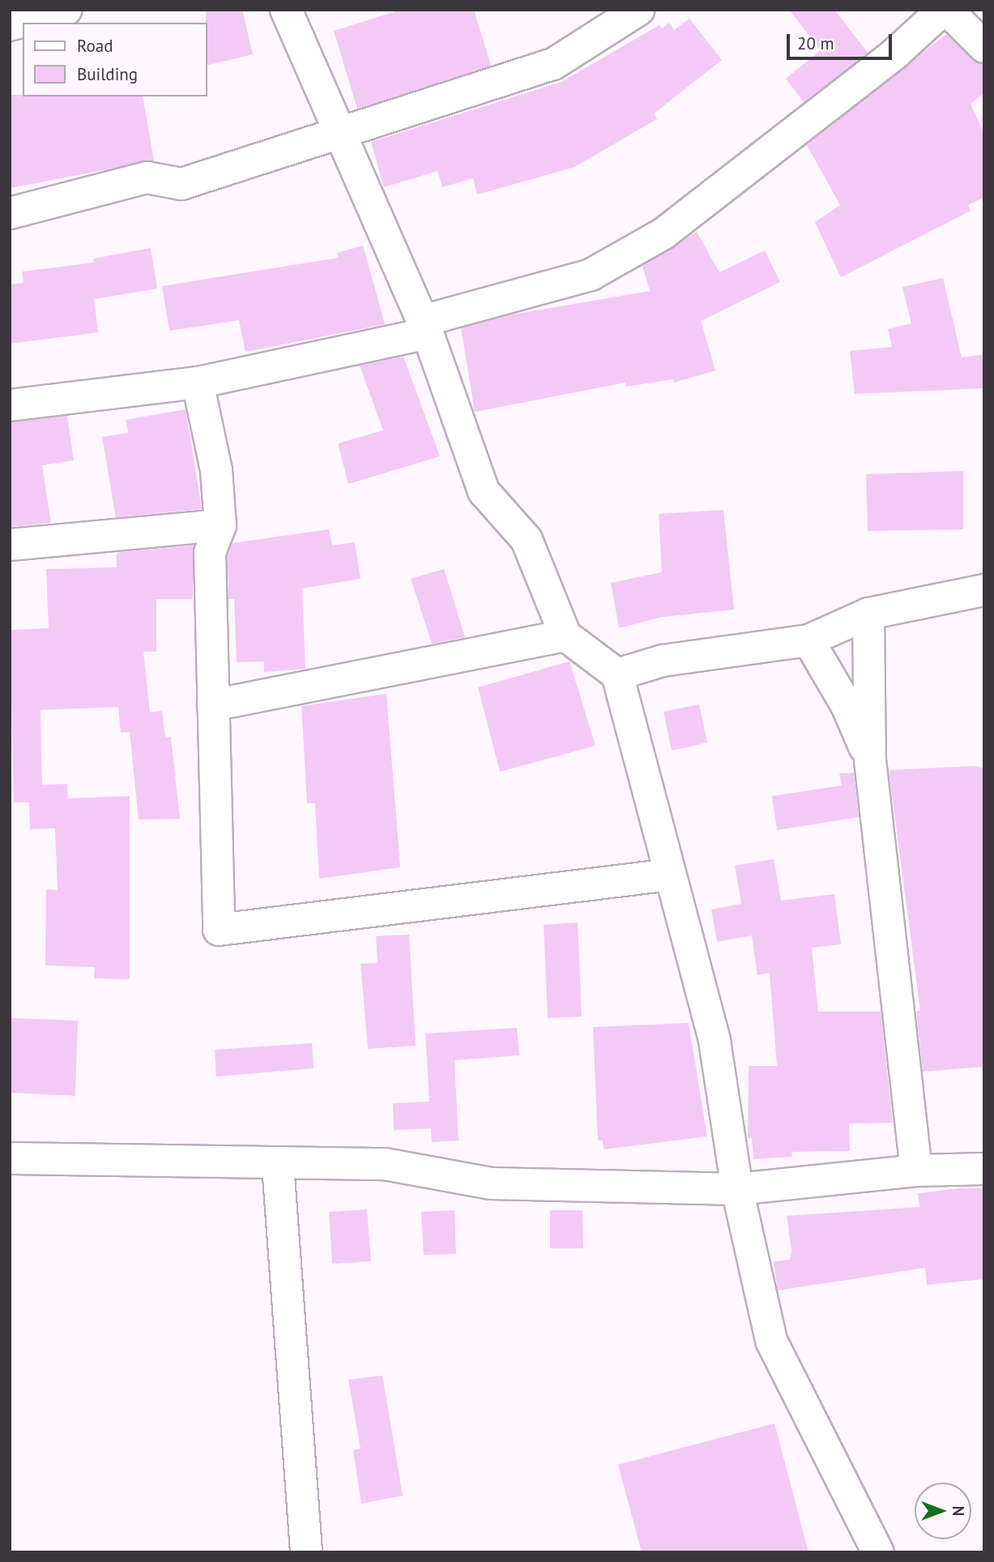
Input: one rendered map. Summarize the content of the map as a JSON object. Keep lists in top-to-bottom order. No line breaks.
{"legend":["Road","Building"],"scale_bar":"20 m","north":"right"}
